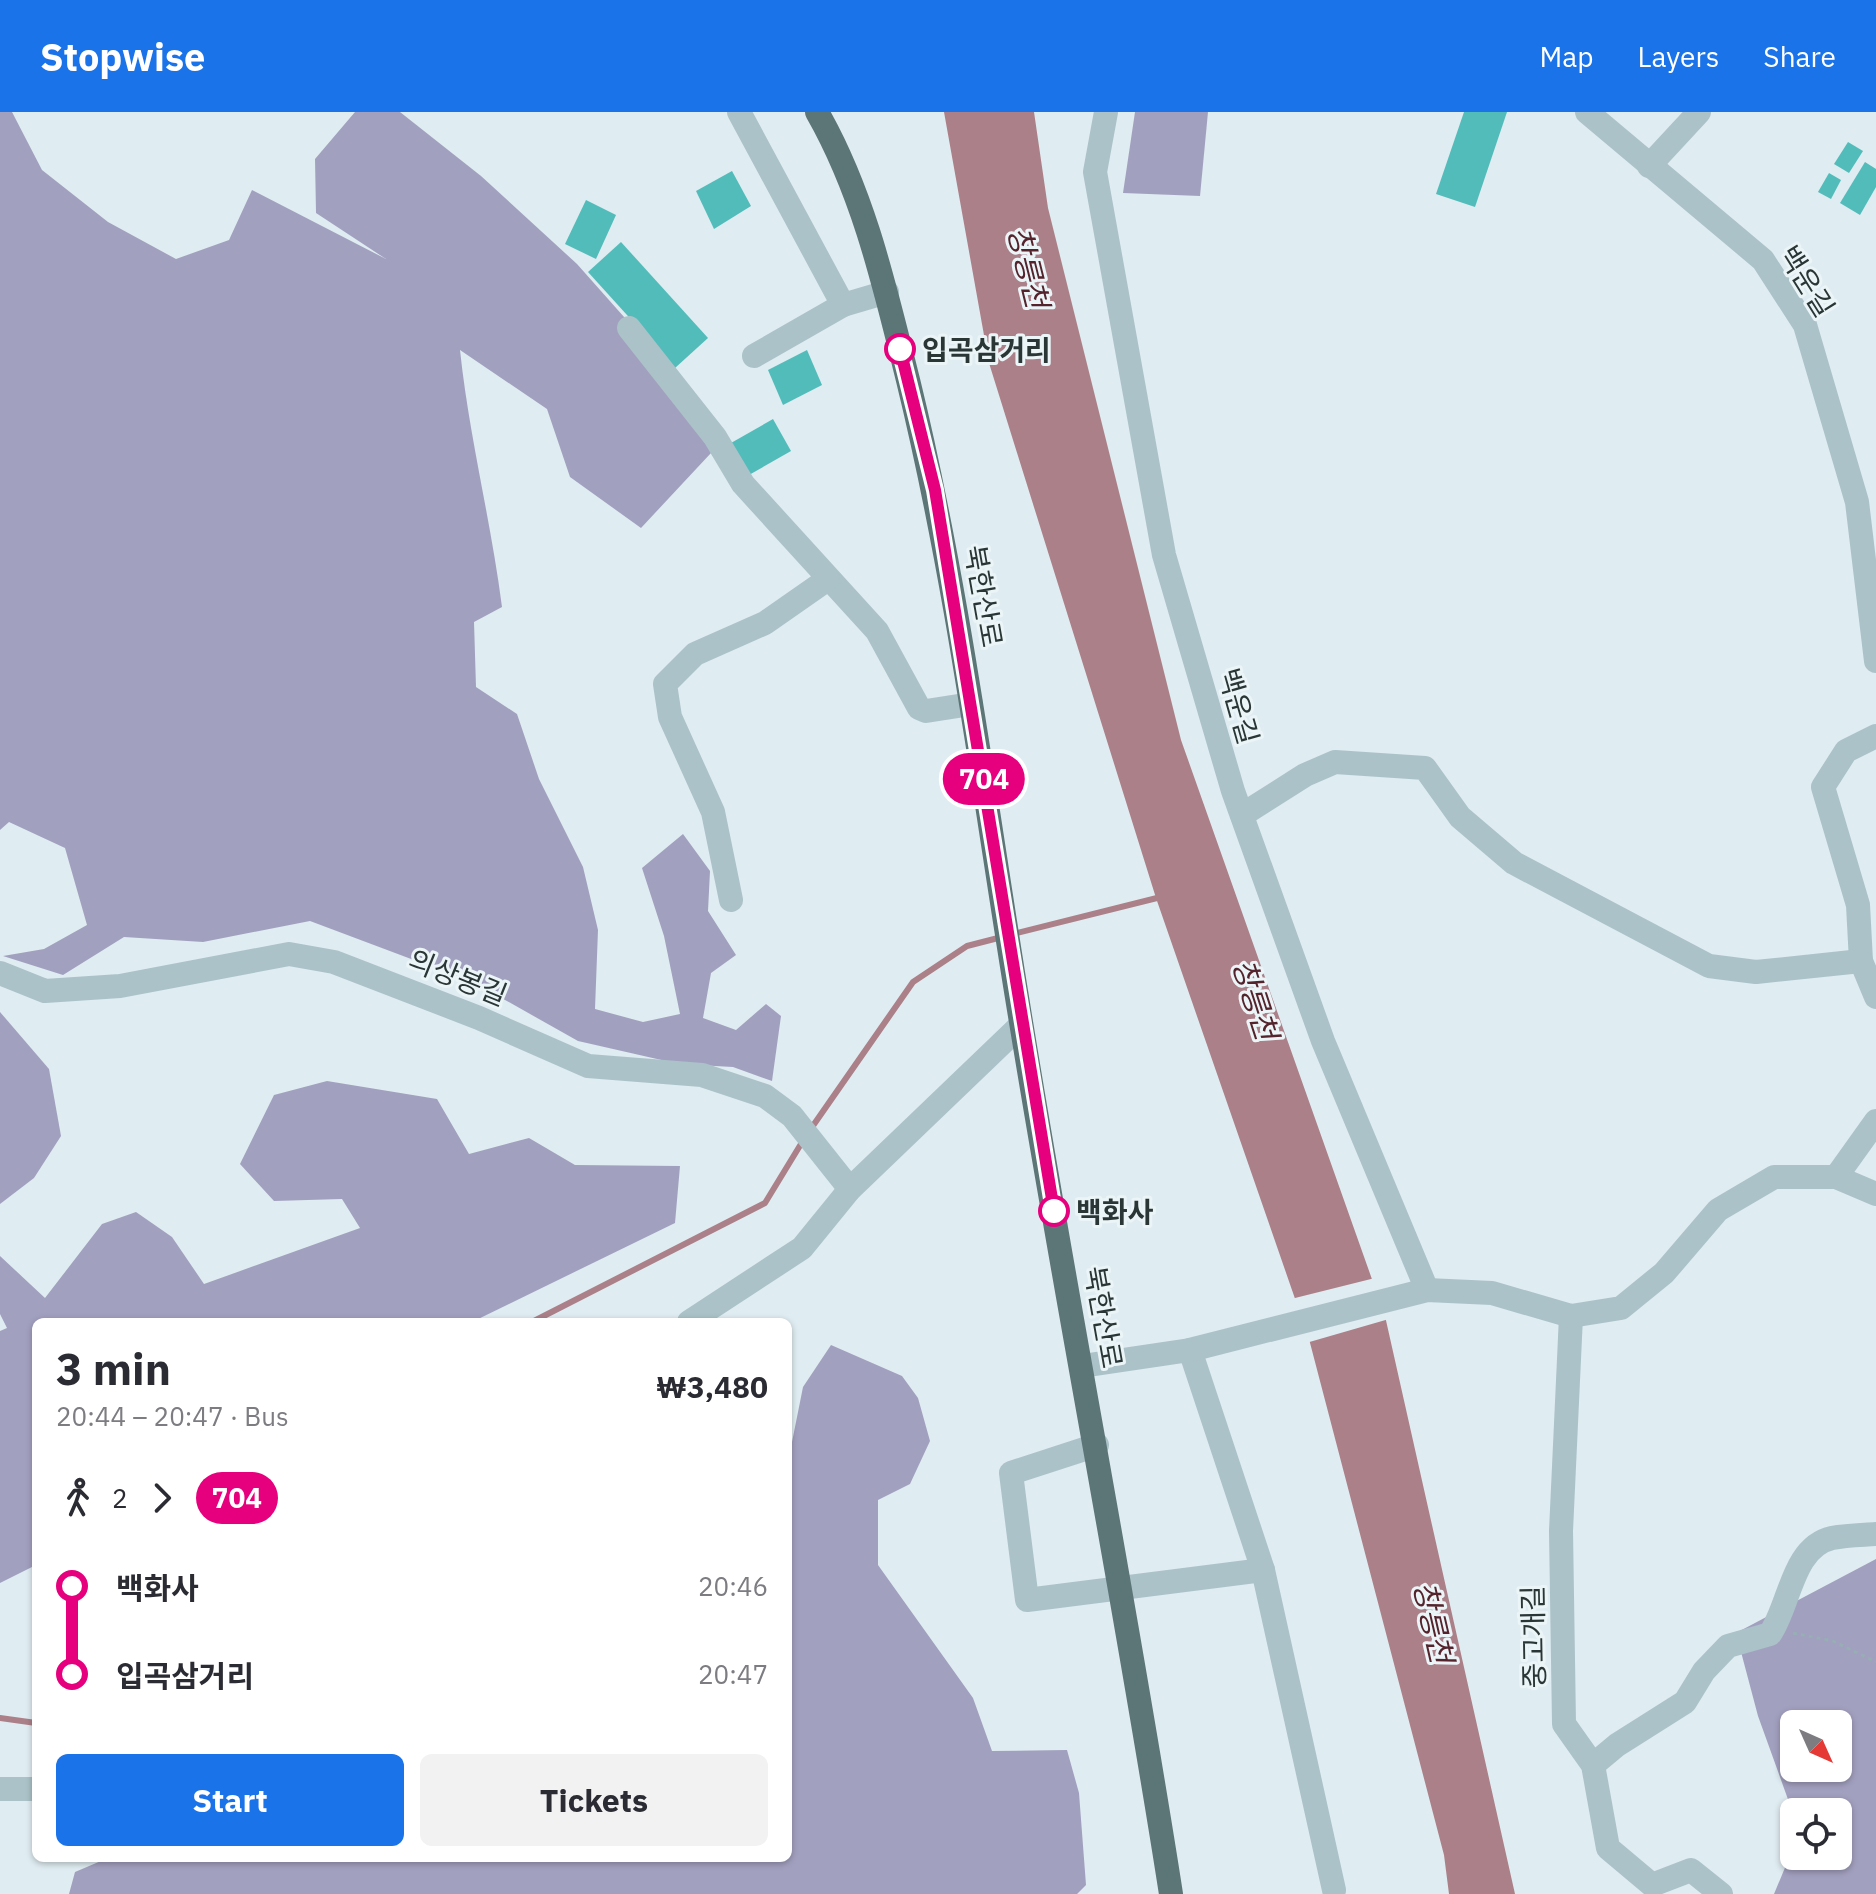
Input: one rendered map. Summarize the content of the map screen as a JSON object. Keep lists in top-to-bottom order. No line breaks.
{"streets":{"main road":["북한산로"],"street":["백운길","의상봉길","중고개길"]},"water":["창릉천"],"places":["입곡삼거리","백화사"],"lines":["bus line 704"],"north":"bottom right","page":{"header":"Stopwise","nav":["Map","Layers","Share"],"on_map":"704","heading":["3 min","20:44 – 20:47 · Bus","₩3,480"],"legs":["2","704"],"list":[{"name":"백화사","value":"20:46"},{"name":"입곡삼거리","value":"20:47"}],"buttons":["Start","Tickets"]}}
